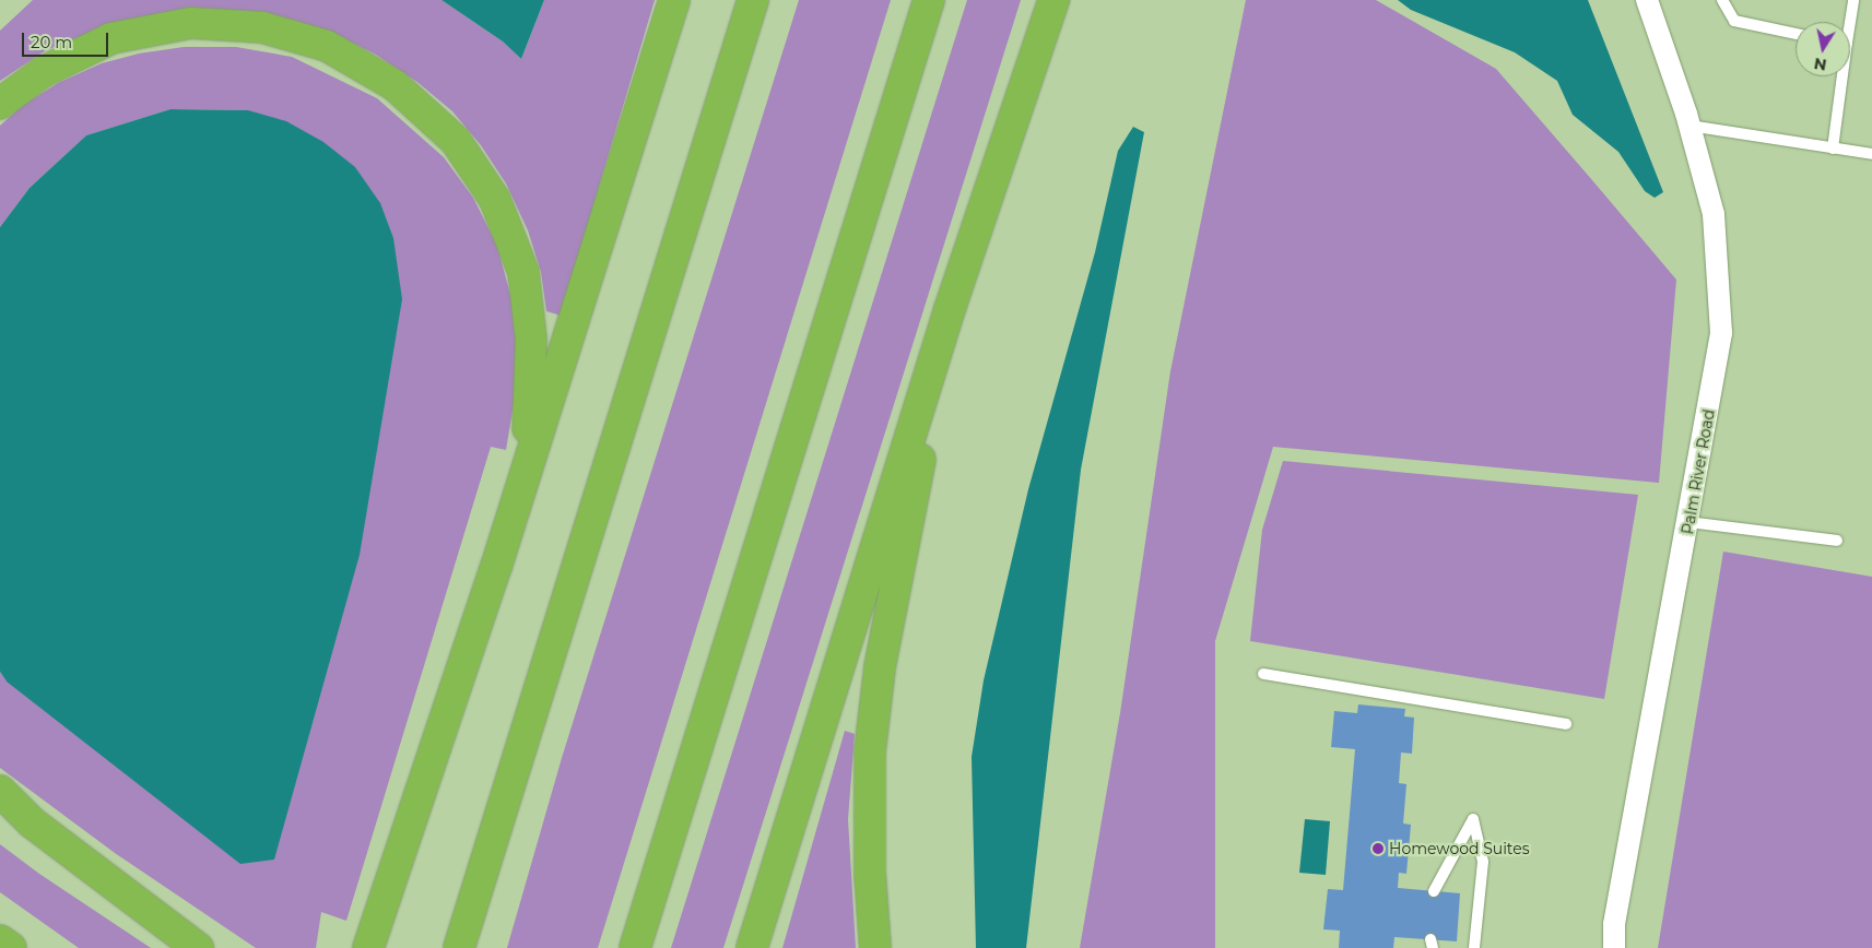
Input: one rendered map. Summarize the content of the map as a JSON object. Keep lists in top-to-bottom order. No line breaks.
{"streets":{"street":["Palm River Road"]},"places":["Homewood Suites"],"scale_bar":"20 m","north":"bottom"}
